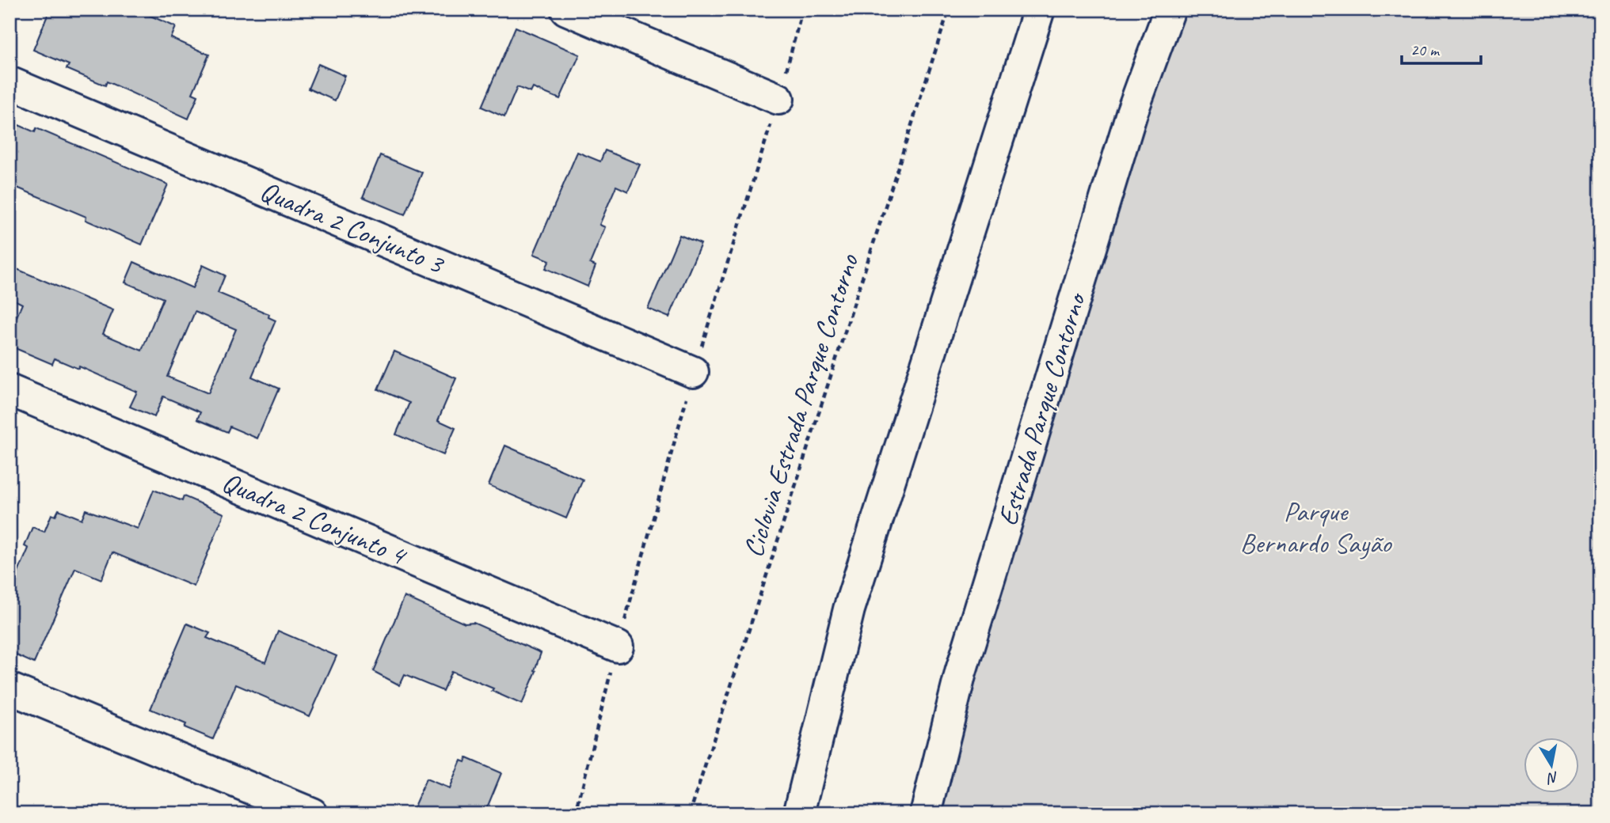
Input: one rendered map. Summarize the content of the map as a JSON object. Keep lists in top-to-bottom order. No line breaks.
{"streets":{"street":["Quadra 2 Conjunto 3","Estrada Parque Contorno","Quadra 2 Conjunto 4"],"path":["Ciclovia Estrada Parque Contorno"]},"parks":["Parque Bernardo Sayão"],"scale_bar":"20 m","north":"bottom"}
